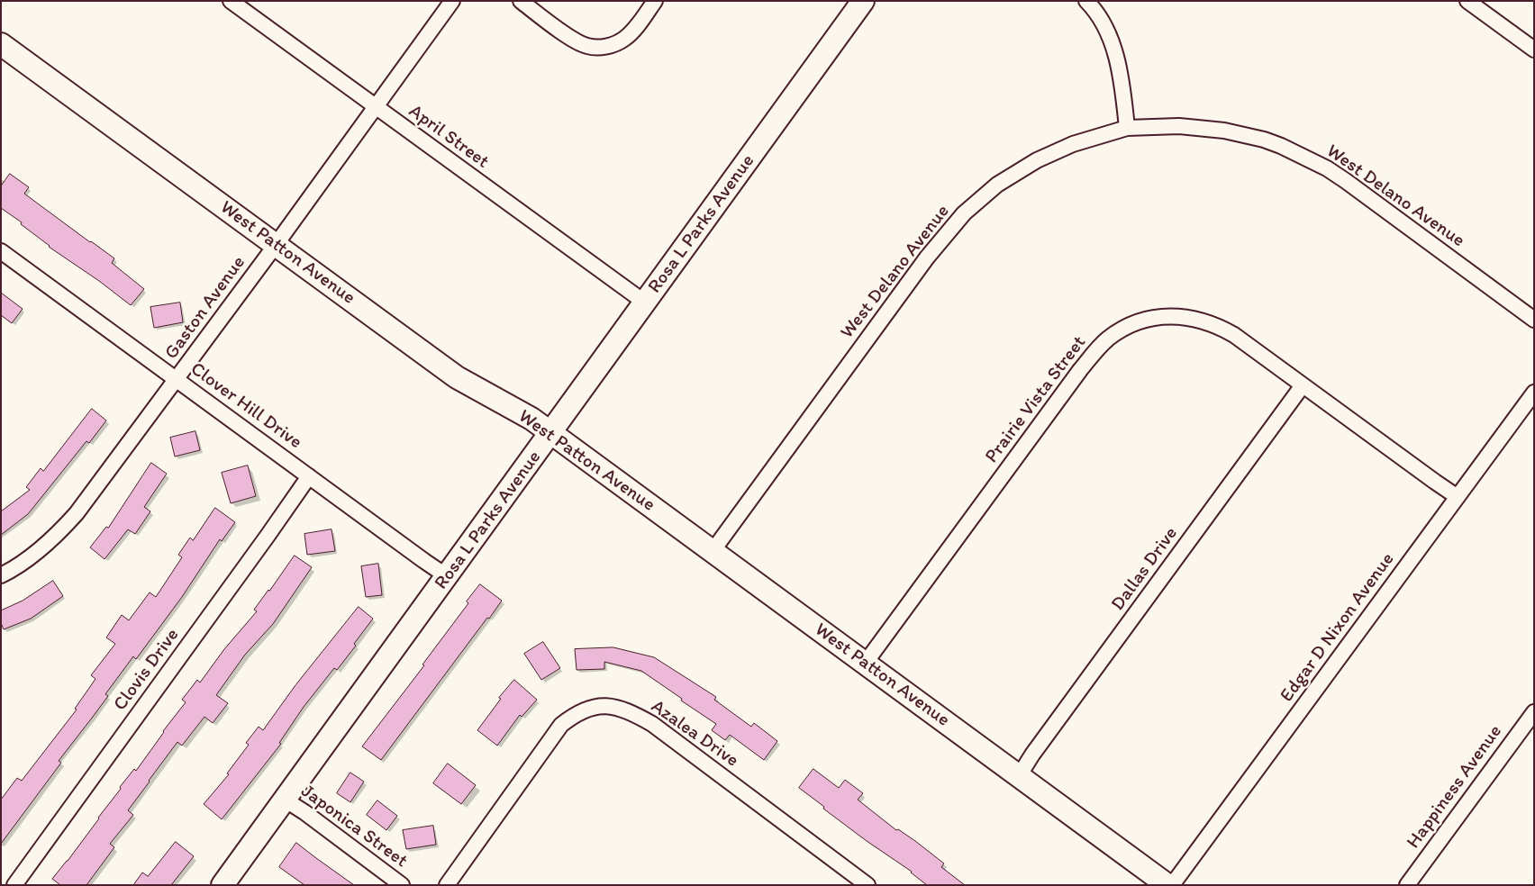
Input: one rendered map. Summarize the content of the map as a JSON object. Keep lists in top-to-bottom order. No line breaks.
{"streets":{"street":["April Street","West Delano Avenue","Rosa L Parks Avenue","West Patton Avenue","Gaston Avenue","Prairie Vista Street","Clover Hill Drive","Dallas Drive","Edgar D Nixon Avenue","Clovis Drive","Azalea Drive","Happiness Avenue","Japonica Street"]},"crossings":[["April Street","Rosa L Parks Avenue"],["April Street","Gaston Avenue"],["West Delano Avenue","West Patton Avenue"],["Rosa L Parks Avenue","West Patton Avenue"],["Rosa L Parks Avenue","Clover Hill Drive"],["Rosa L Parks Avenue","Japonica Street"],["West Patton Avenue","Gaston Avenue"],["West Patton Avenue","Prairie Vista Street"],["West Patton Avenue","Dallas Drive"],["Gaston Avenue","Clover Hill Drive"],["Prairie Vista Street","Dallas Drive"],["Prairie Vista Street","Edgar D Nixon Avenue"],["Clover Hill Drive","Clovis Drive"]]}
